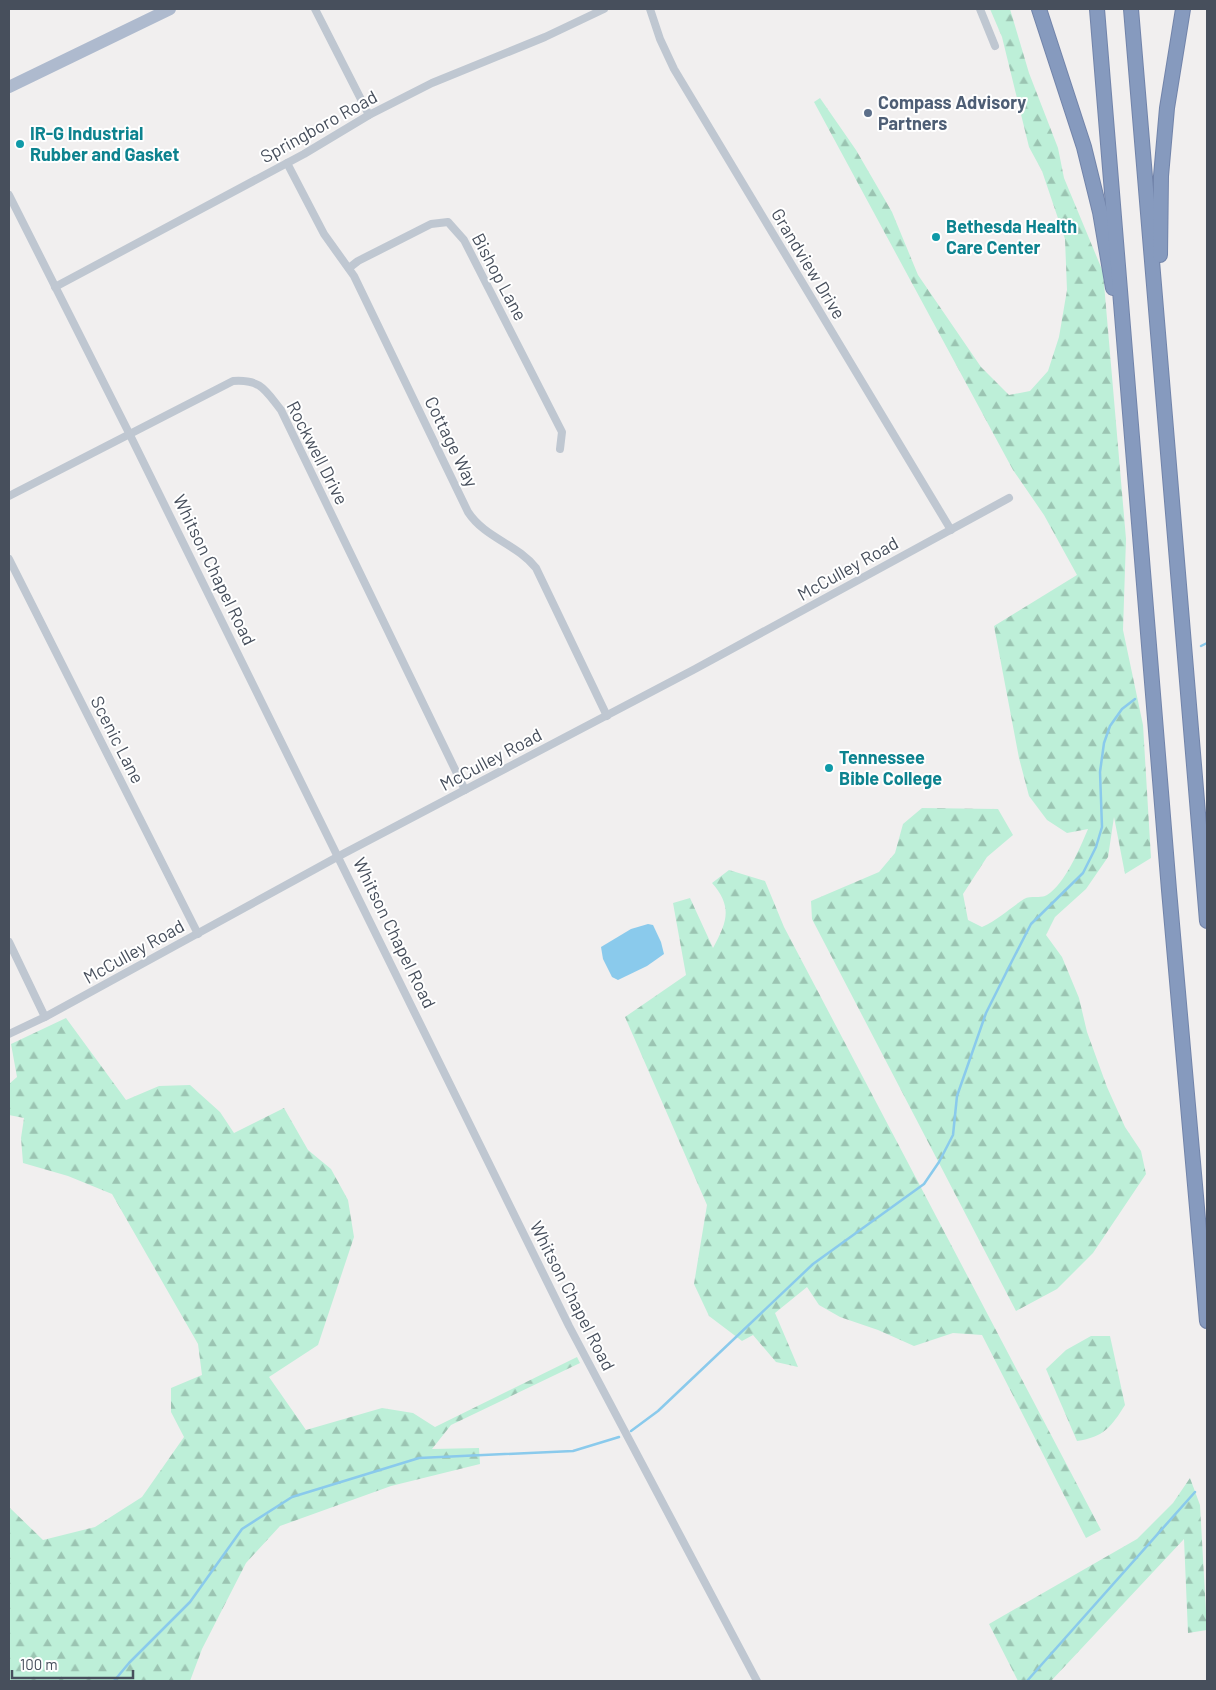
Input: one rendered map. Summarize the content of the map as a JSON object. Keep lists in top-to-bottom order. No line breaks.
{"streets":{"street":["Springboro Road","Grandview Drive","Bishop Lane","Cottage Way","Rockwell Drive","McCulley Road","Whitson Chapel Road","Scenic Lane"]},"crossings":[["Springboro Road","Cottage Way"],["Springboro Road","Whitson Chapel Road"],["Grandview Drive","McCulley Road"],["Bishop Lane","Cottage Way"],["Cottage Way","McCulley Road"],["Rockwell Drive","McCulley Road"],["Rockwell Drive","Whitson Chapel Road"],["McCulley Road","Whitson Chapel Road"],["McCulley Road","Scenic Lane"]],"places":["Compass Advisory Partners","IR-G Industrial Rubber and Gasket","Bethesda Health Care Center","Tennessee Bible College"],"scale_bar":"100 m"}
